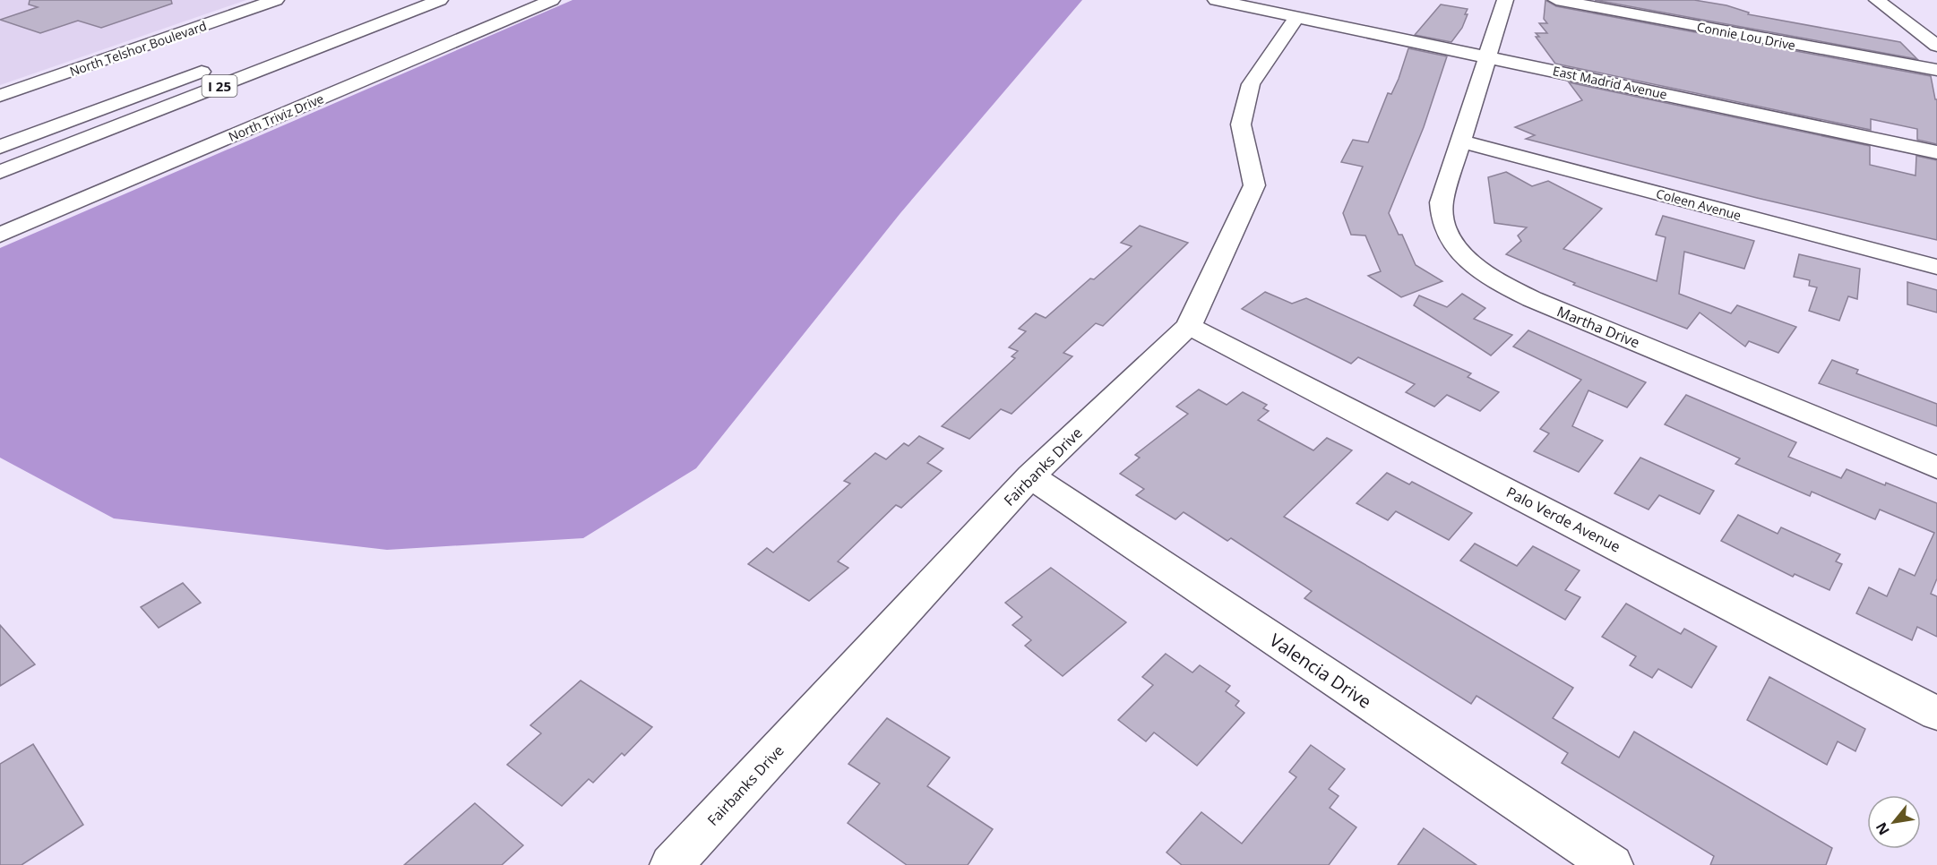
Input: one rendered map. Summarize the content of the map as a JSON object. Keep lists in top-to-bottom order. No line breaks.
{"streets":{"main road":["Connie Lou Drive","North Telshor Boulevard","East Madrid Avenue","I 25","North Triviz Drive","Coleen Avenue","Martha Drive","Fairbanks Drive","Palo Verde Avenue","Valencia Drive"]},"crossings":[["East Madrid Avenue","Martha Drive"],["East Madrid Avenue","Fairbanks Drive"],["Coleen Avenue","Martha Drive"],["Fairbanks Drive","Palo Verde Avenue"],["Fairbanks Drive","Valencia Drive"]],"north":"bottom left"}
